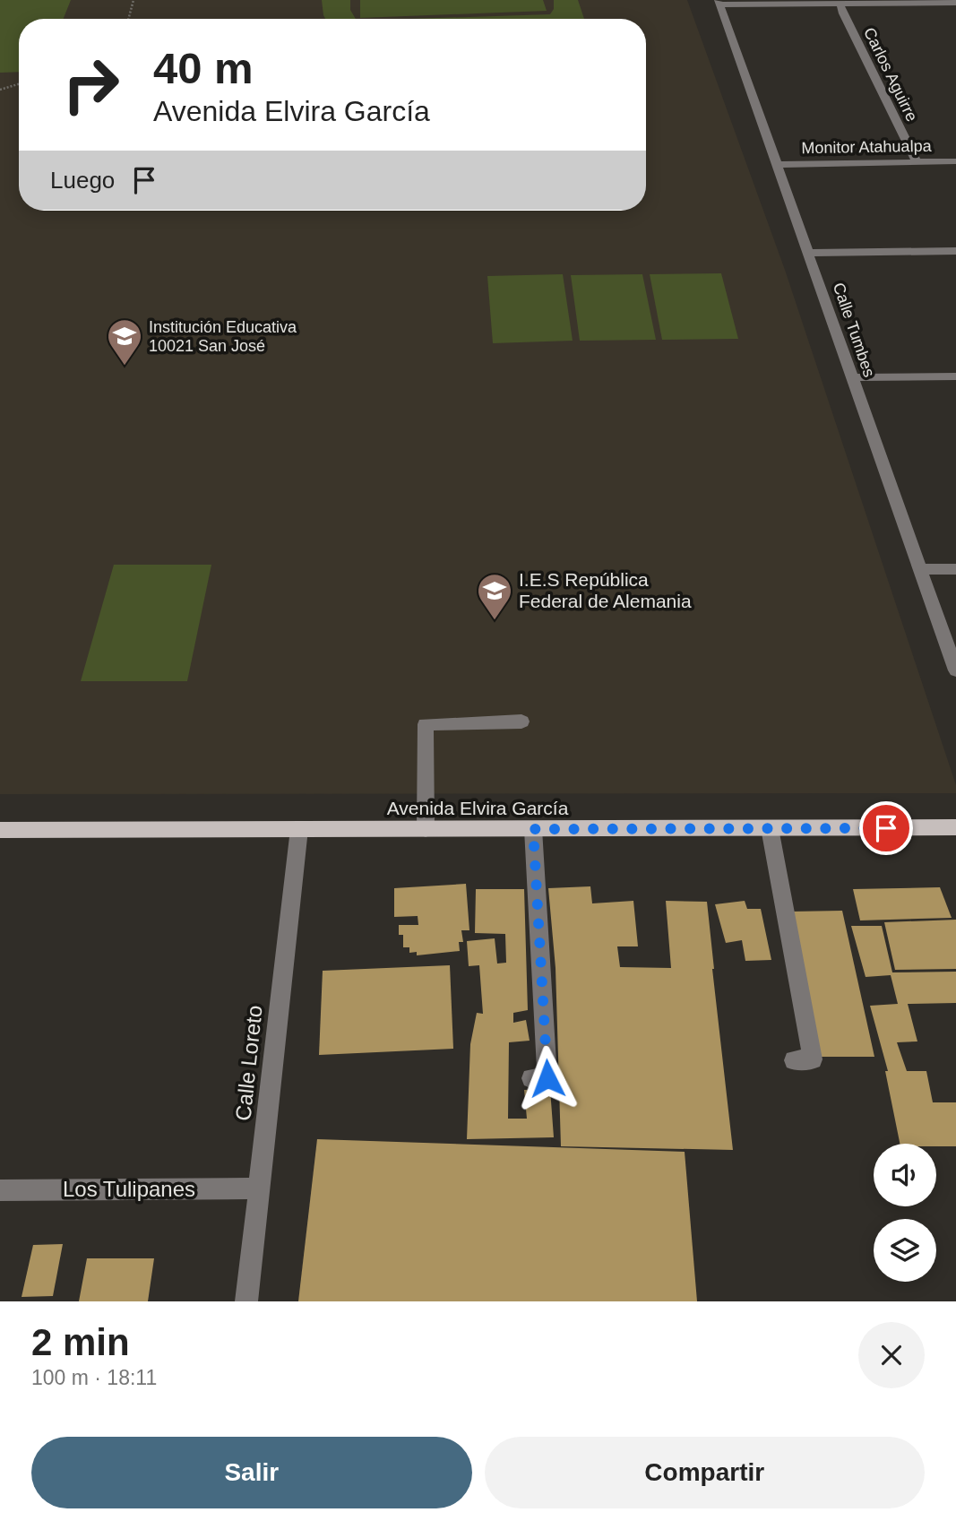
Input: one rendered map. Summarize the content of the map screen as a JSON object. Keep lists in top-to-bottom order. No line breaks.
{"streets":{"main road":["Avenida Elvira García"],"street":["Carlos Aguirre","Monitor Atahualpa","Calle Tumbes","Calle Loreto","Los Tulipanes"]},"crossings":[["Carlos Aguirre","Monitor Atahualpa"],["Monitor Atahualpa","Calle Tumbes"],["Avenida Elvira García","Calle Loreto"],["Calle Loreto","Los Tulipanes"]],"places":{"school or university":["Institución Educativa 10021 San José","I.E.S República Federal de Alemania"]},"page":{"turn":["40 m","Avenida Elvira García"],"then":"Luego","heading":["2 min","100 m · 18:11"],"buttons":["Salir","Compartir"]}}
